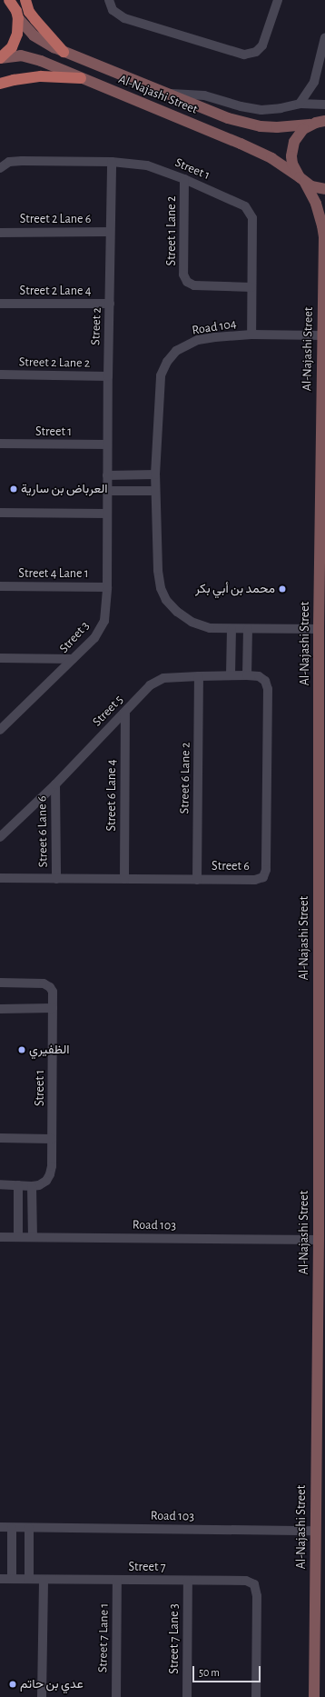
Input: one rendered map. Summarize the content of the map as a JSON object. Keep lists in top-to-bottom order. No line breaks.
{"streets":{"main road":["Al-Najashi Street"],"street":["Street 1","Street 2 Lane 6","Street 1 Lane 2","Street 2 Lane 4","Street 2","Road 104","Street 2 Lane 2","Street 4 Lane 1","Street 3","Street 5","Street 6 Lane 2","Street 6 Lane 4","Street 6 Lane 6","Street 6","Road 103","Street 7","Street 7 Lane 1","Street 7 Lane 3"]},"crossings":[["Al-Najashi Street","Road 104"],["Al-Najashi Street","Road 103"],["Street 1","Street 1 Lane 2"],["Street 1","Street 2"],["Street 1","Road 104"],["Street 2 Lane 6","Street 2"],["Street 2 Lane 4","Street 2"],["Street 2","Street 2 Lane 2"],["Street 2","Street 3"],["Street 4 Lane 1","Street 3"],["Street 5","Street 6 Lane 2"],["Street 5","Street 6 Lane 4"],["Street 5","Street 6 Lane 6"],["Street 5","Street 6"],["Street 6 Lane 2","Street 6"],["Street 6 Lane 4","Street 6"],["Street 6 Lane 6","Street 6"],["Street 7","Street 7 Lane 1"],["Street 7","Street 7 Lane 3"]],"places":["العرباض بن سارية","محمد بن أبي بكر","الظفيري","عدي بن حاتم"],"scale_bar":"50 m"}
